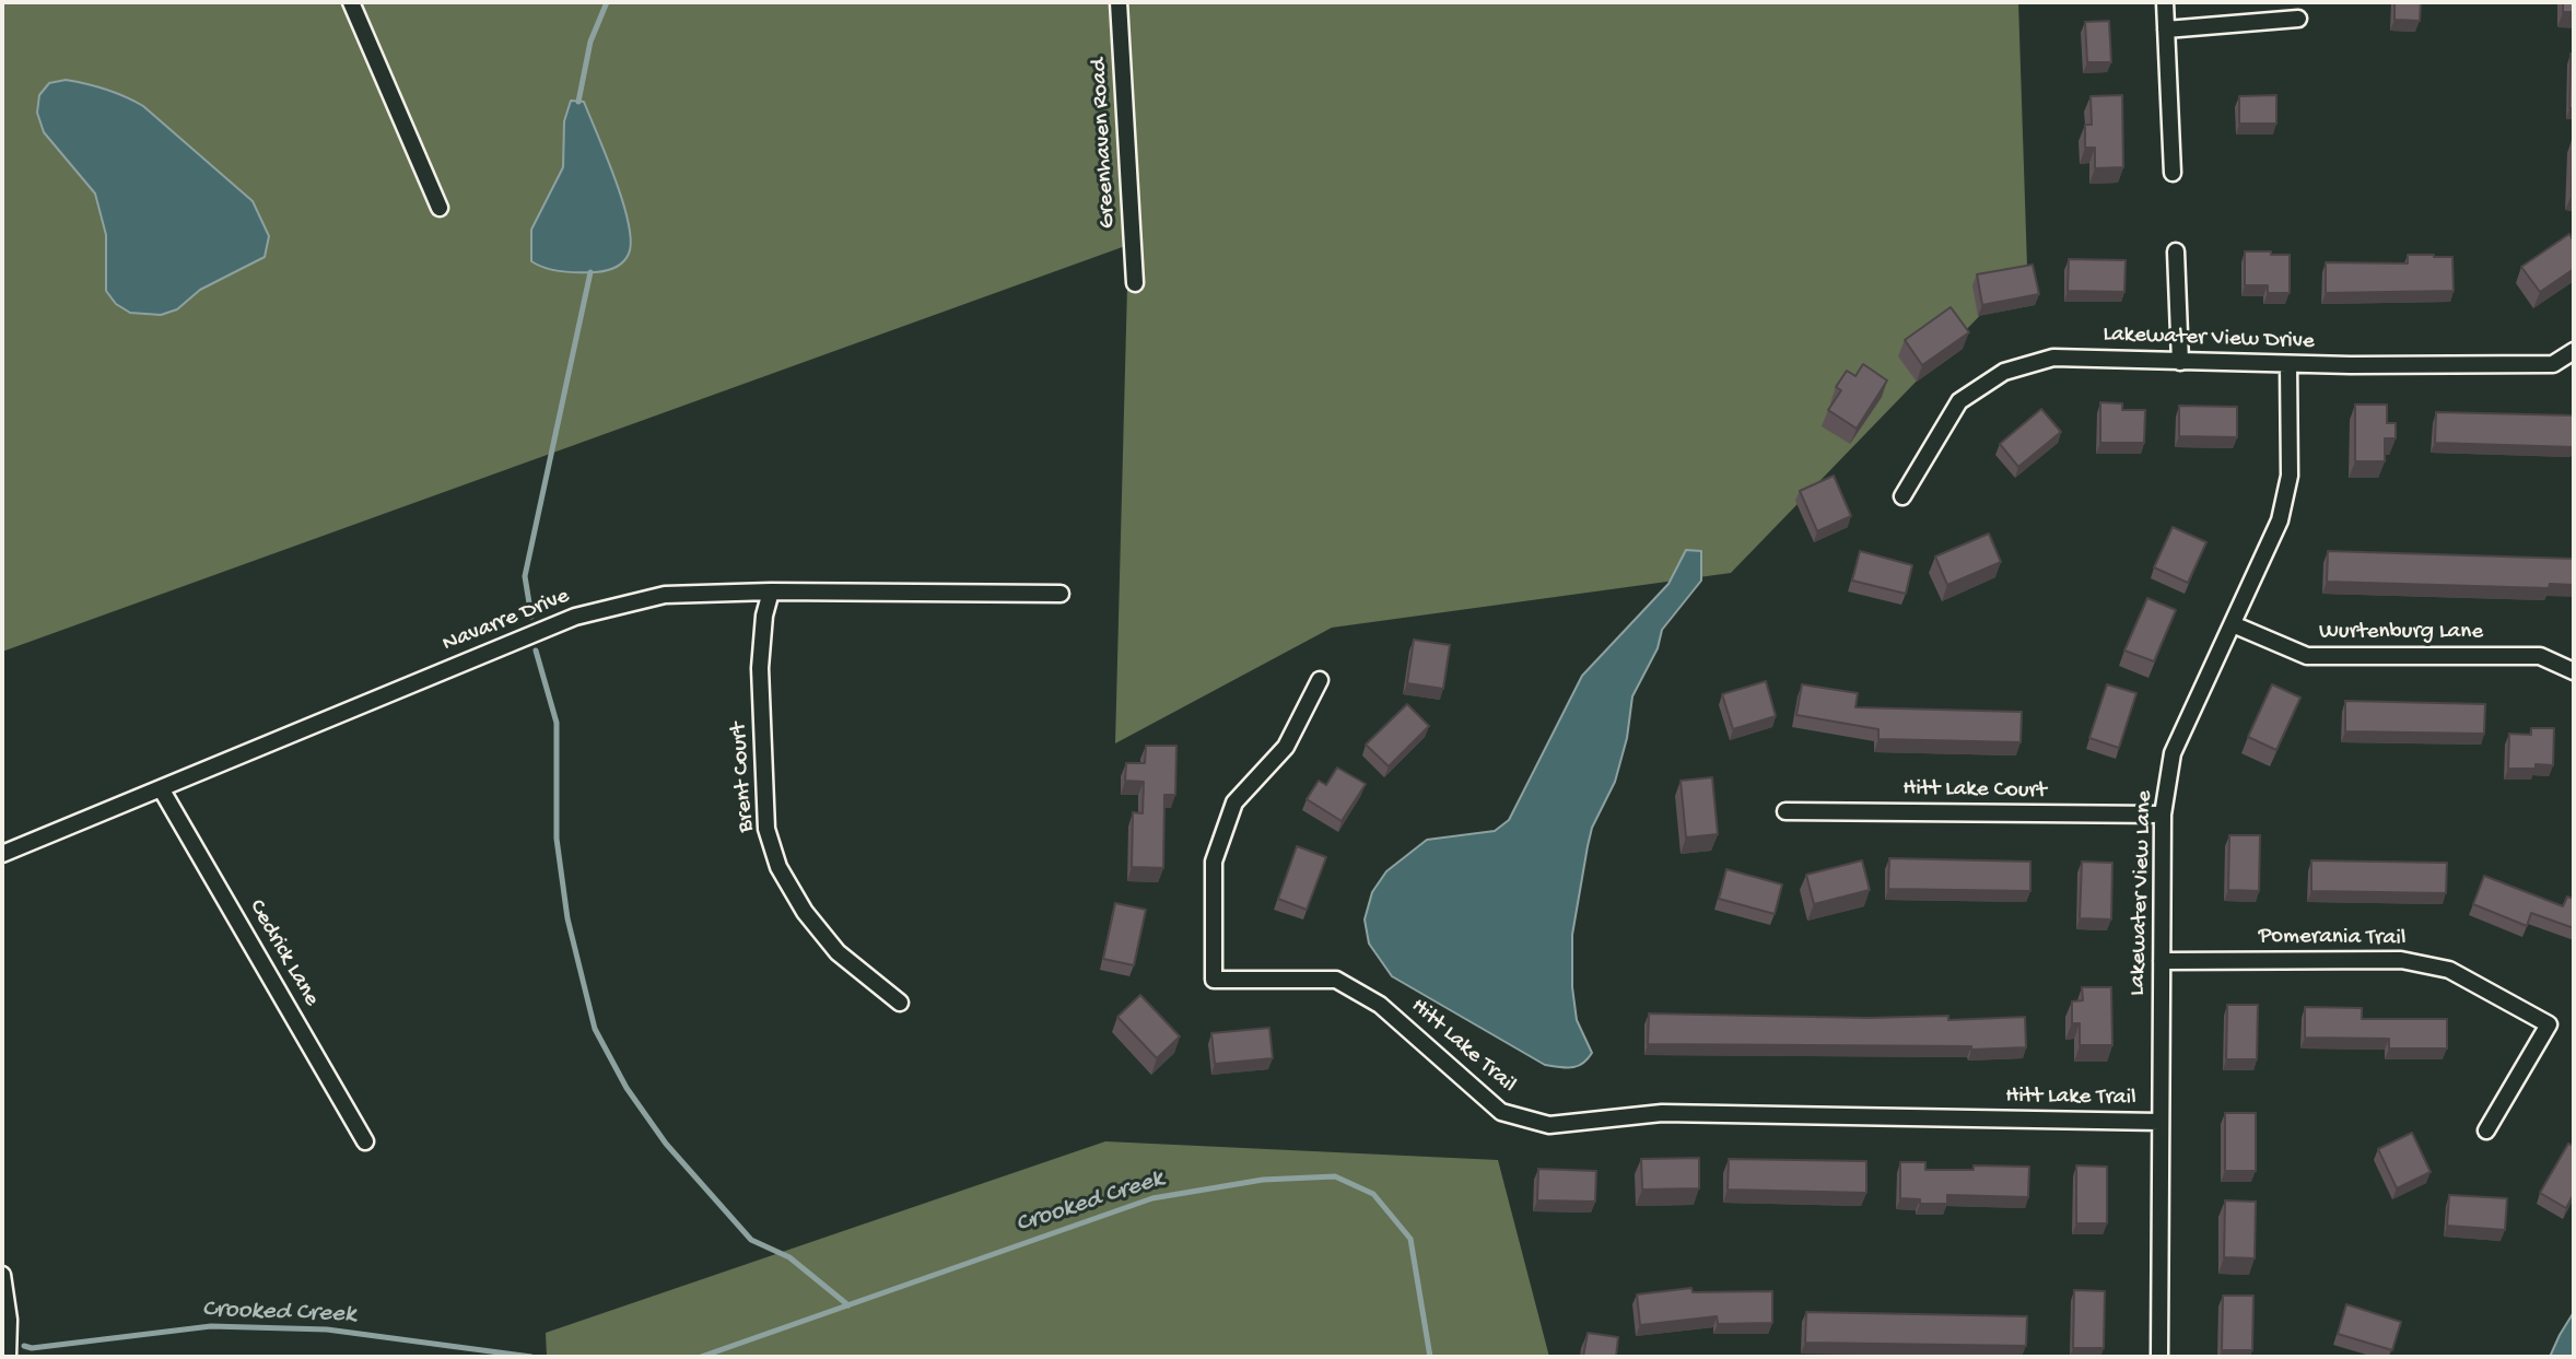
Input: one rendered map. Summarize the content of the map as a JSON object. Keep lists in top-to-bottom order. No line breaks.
{"streets":{"street":["Greenhaven Road","Lakewater View Drive","Navarre Drive","Wurtenburg Lane","Brent Court","Hitt Lake Court","Lakewater View Lane","Pomerania Trail","Cedrick Lane","Hitt Lake Trail"]},"crossings":[["Lakewater View Drive","Lakewater View Lane"],["Navarre Drive","Brent Court"],["Navarre Drive","Cedrick Lane"],["Wurtenburg Lane","Lakewater View Lane"],["Hitt Lake Court","Lakewater View Lane"],["Lakewater View Lane","Pomerania Trail"],["Lakewater View Lane","Hitt Lake Trail"]],"water":["Crooked Creek"]}
